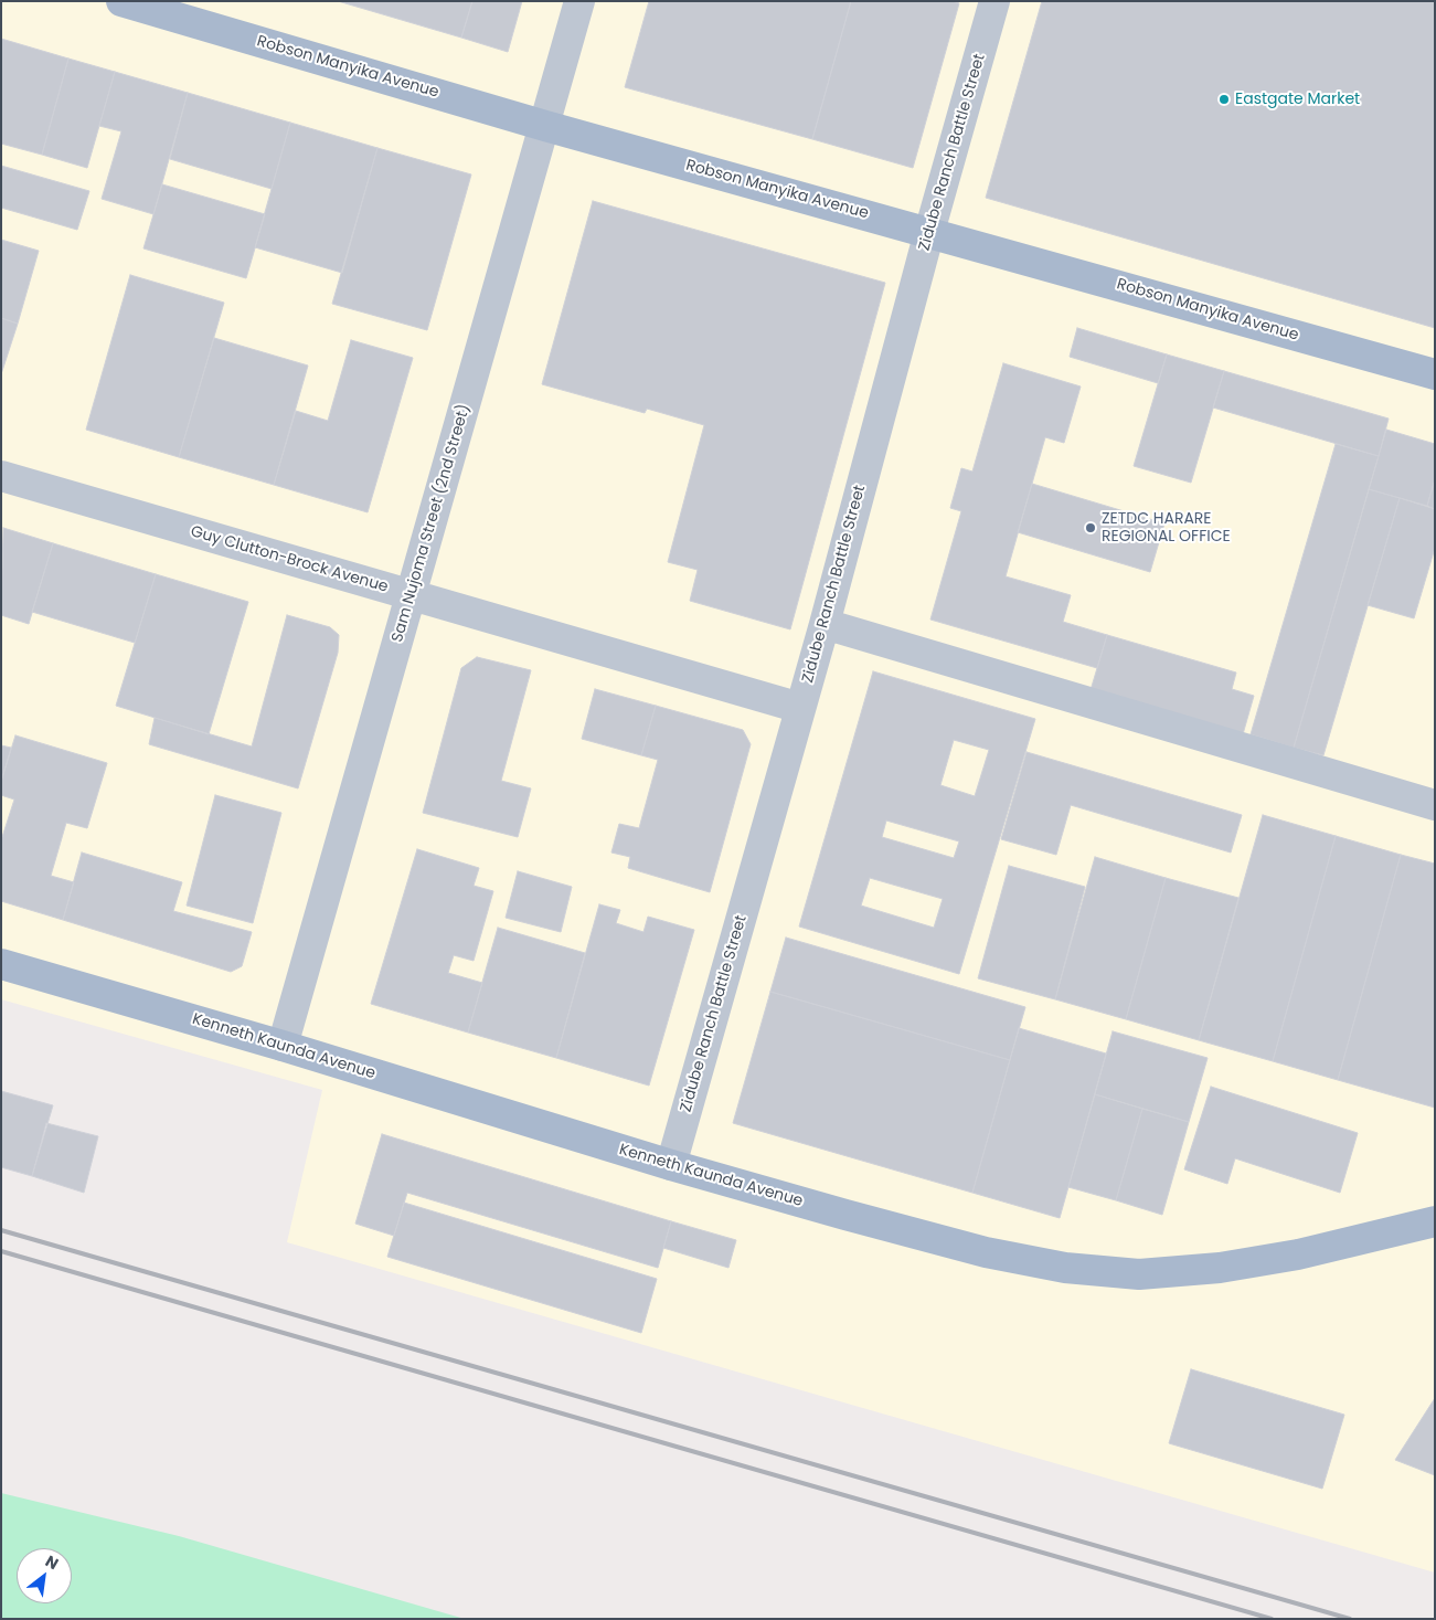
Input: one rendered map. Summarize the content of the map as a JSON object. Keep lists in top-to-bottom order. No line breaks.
{"streets":{"main road":["Robson Manyika Avenue","Kenneth Kaunda Avenue"],"street":["Zidube Ranch Battle Street","Sam Nujoma Street (2nd Street)","Guy Clutton-Brock Avenue"]},"crossings":[["Robson Manyika Avenue","Zidube Ranch Battle Street"],["Robson Manyika Avenue","Sam Nujoma Street (2nd Street)"],["Zidube Ranch Battle Street","Guy Clutton-Brock Avenue"],["Zidube Ranch Battle Street","Kenneth Kaunda Avenue"],["Sam Nujoma Street (2nd Street)","Guy Clutton-Brock Avenue"],["Sam Nujoma Street (2nd Street)","Kenneth Kaunda Avenue"]],"places":["Eastgate Market","ZETDC HARARE REGIONAL OFFICE"],"north":"top right"}
